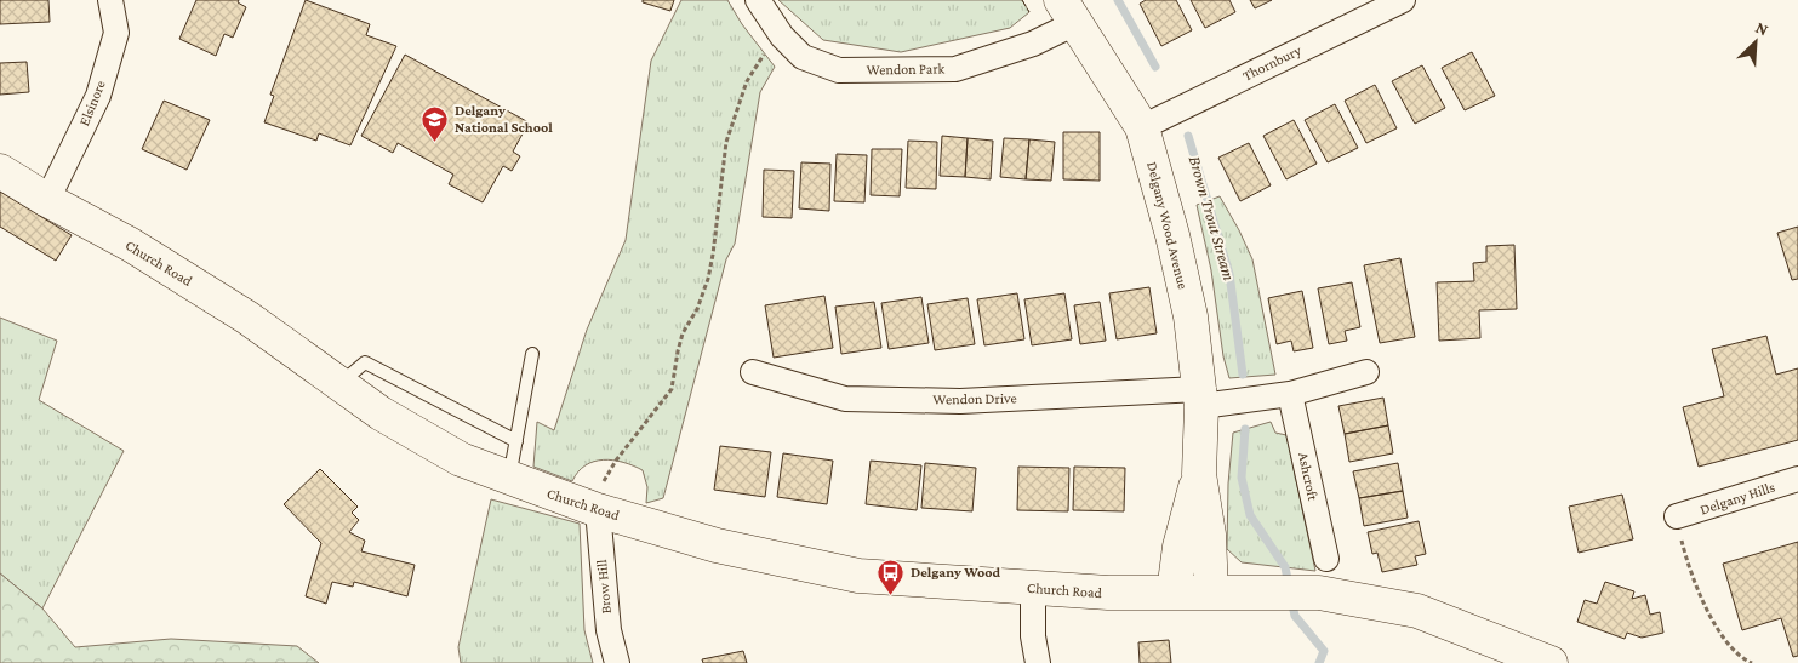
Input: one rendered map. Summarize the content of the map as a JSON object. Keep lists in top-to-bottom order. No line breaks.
{"streets":{"main road":["Delgany Wood Avenue","Church Road"],"street":["Thornbury","Wendon Park","Elsinore","Wendon Drive","Ashcroft","Delgany Hills","Brow Hill"]},"crossings":[["Thornbury","Delgany Wood Avenue"],["Wendon Park","Delgany Wood Avenue"],["Elsinore","Church Road"],["Delgany Wood Avenue","Church Road"],["Delgany Wood Avenue","Wendon Drive"],["Church Road","Brow Hill"]],"water":["Brown Trout Stream"],"places":{"school or university":["Delgany National School"],"bus stop":["Delgany Wood"]},"north":"top right"}
